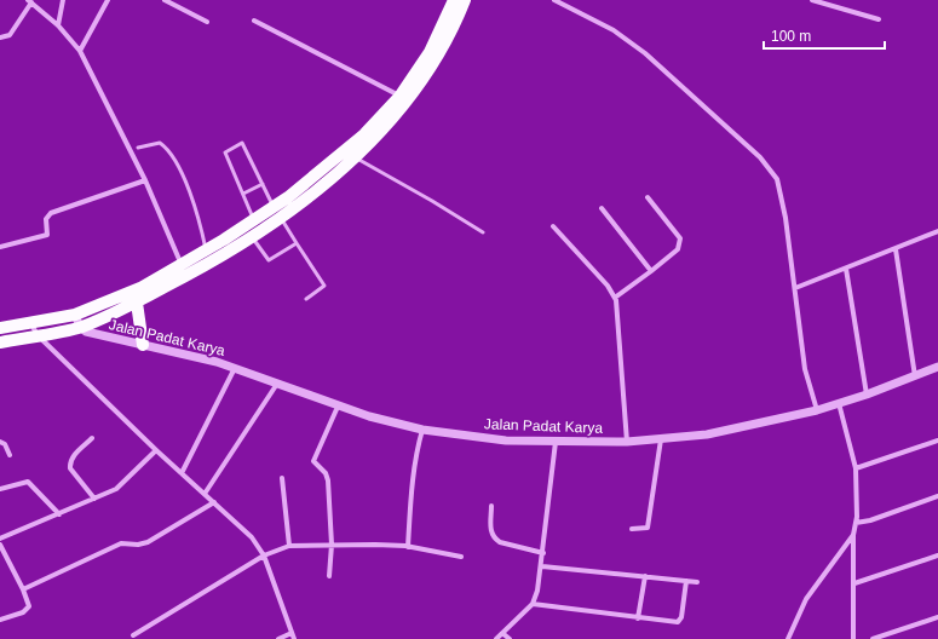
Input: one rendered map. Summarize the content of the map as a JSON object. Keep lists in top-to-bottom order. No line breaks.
{"streets":{"street":["Jalan Padat Karya"]},"scale_bar":"100 m"}
